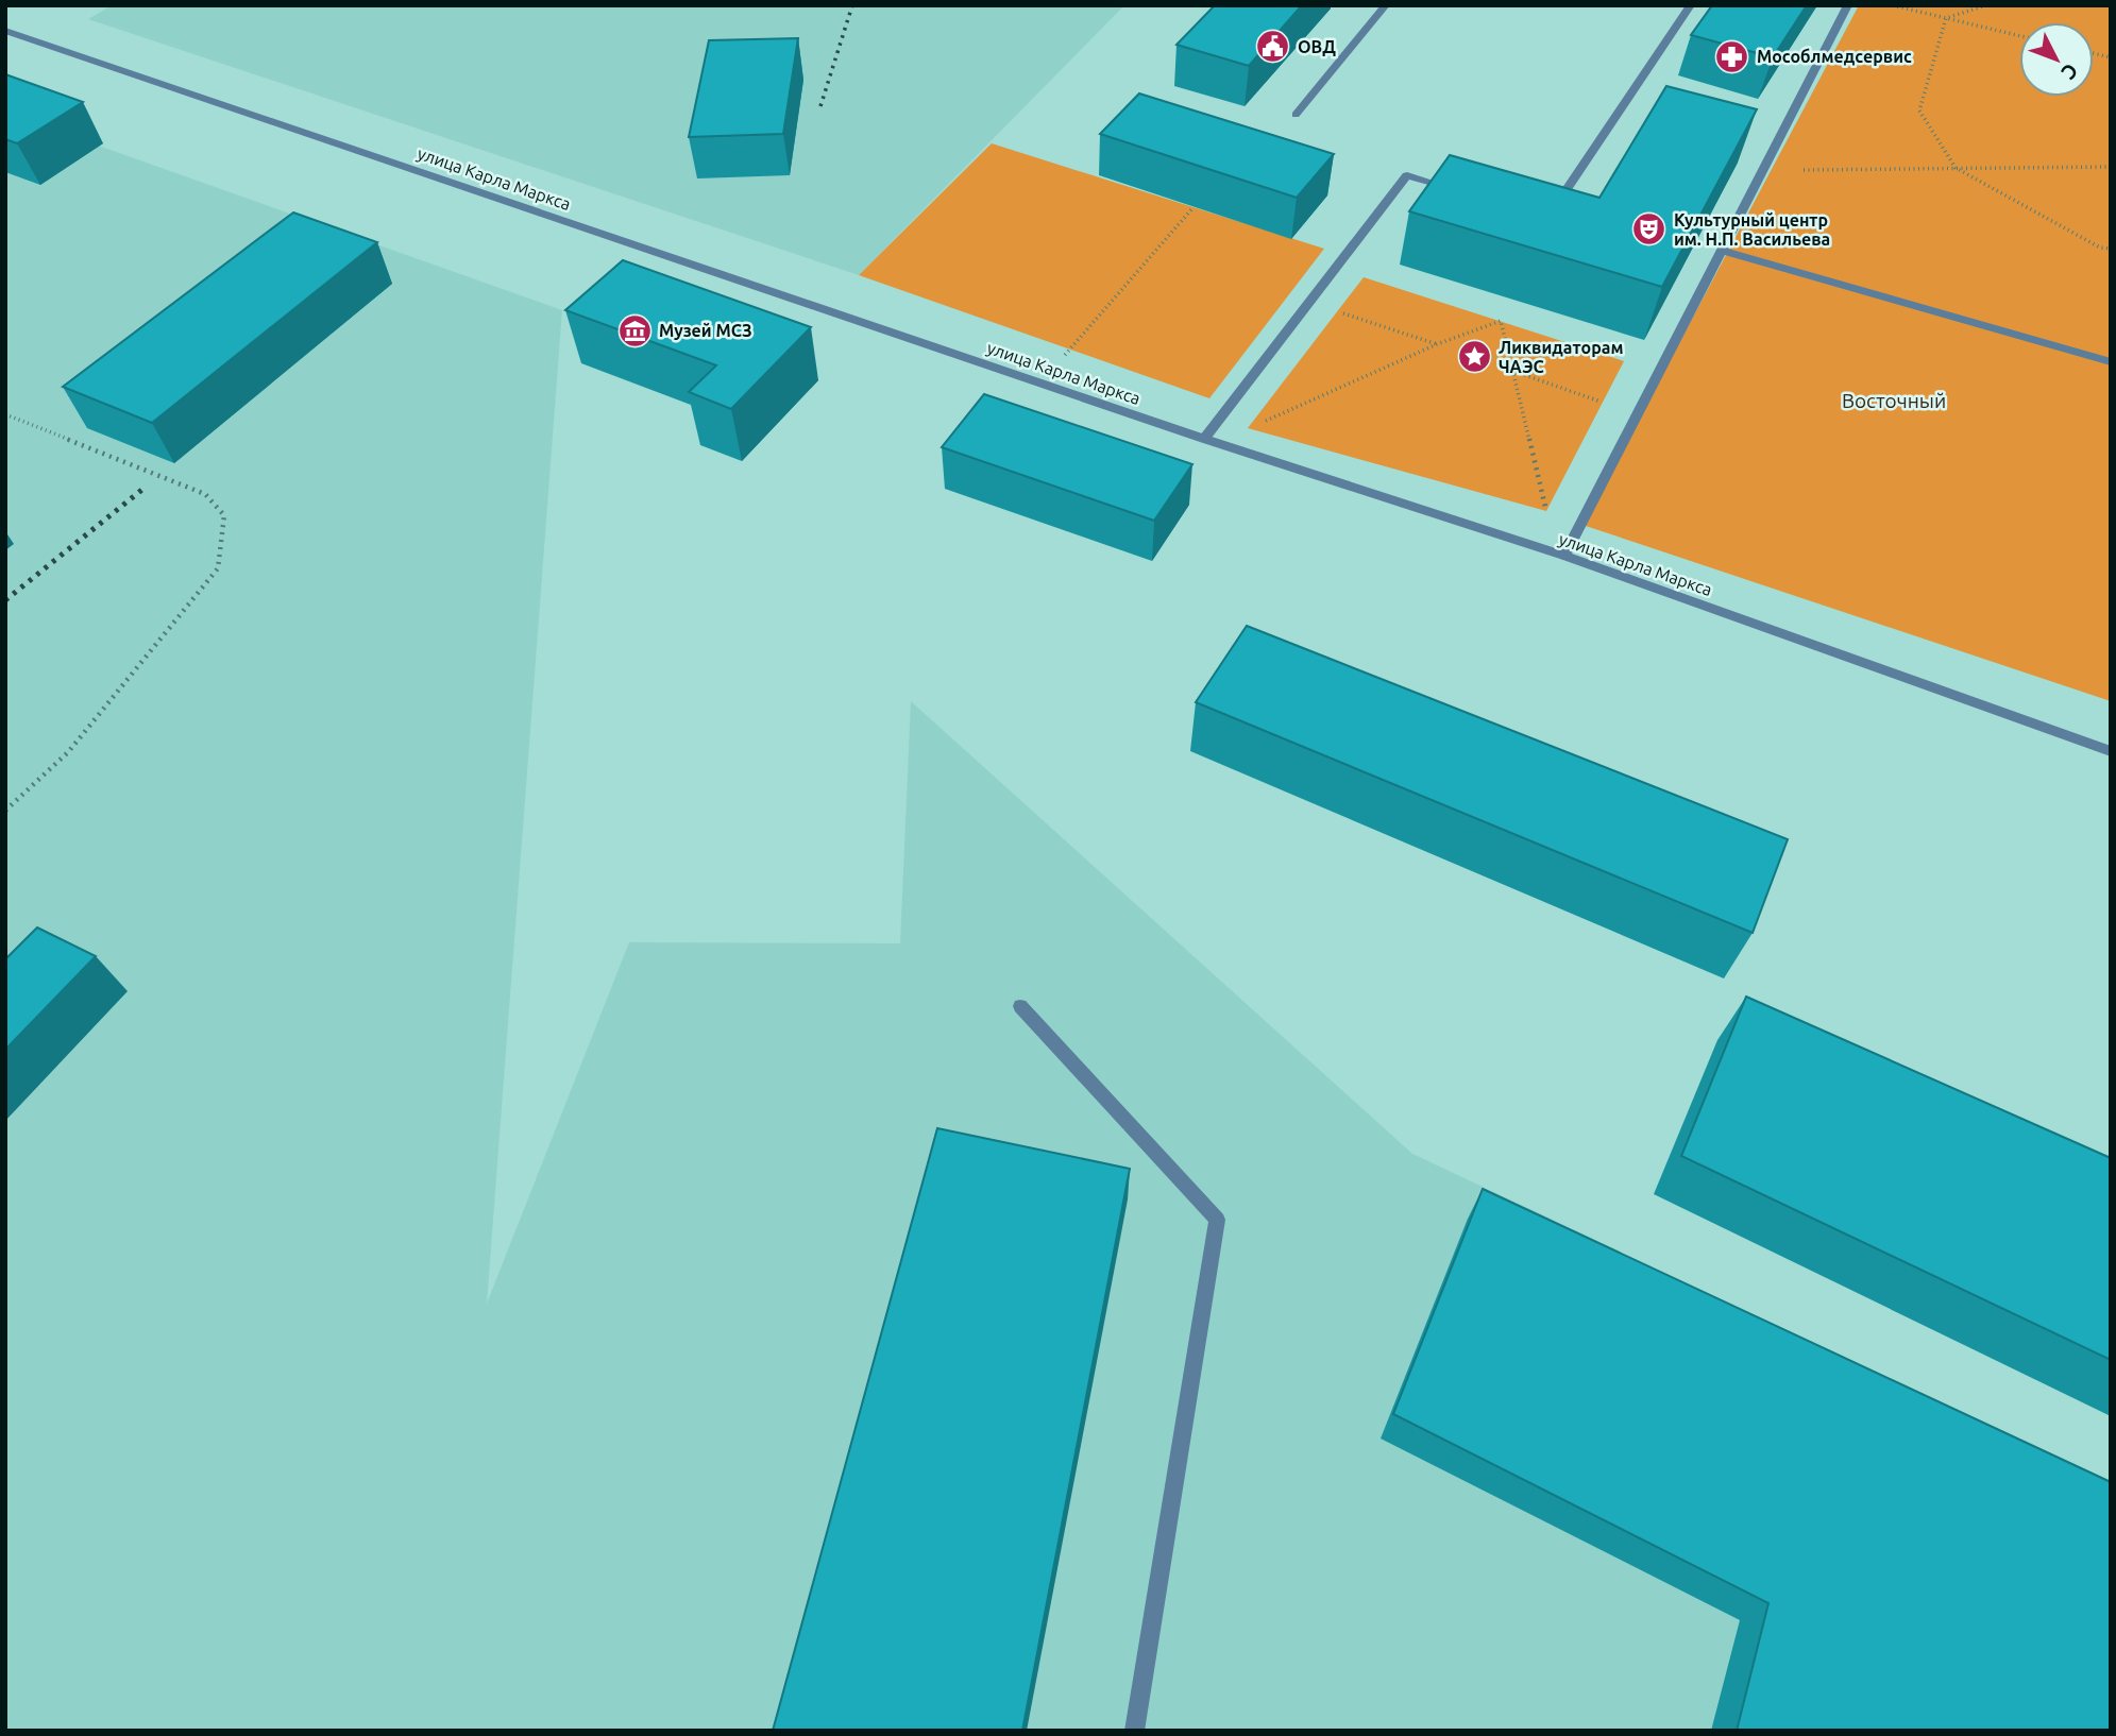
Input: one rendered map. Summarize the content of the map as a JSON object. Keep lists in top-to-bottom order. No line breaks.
{"streets":{"street":["улица Карла Маркса"]},"parks":["Восточный"],"places":{"public building":["ОВД"],"pharmacy":["Мособлмедсервис"],"theatre":["Культурный центр им. Н.П. Васильева"],"museum":["Музей МСЗ"],"place":["Ликвидаторам ЧАЭС"]},"north":"bottom right"}
